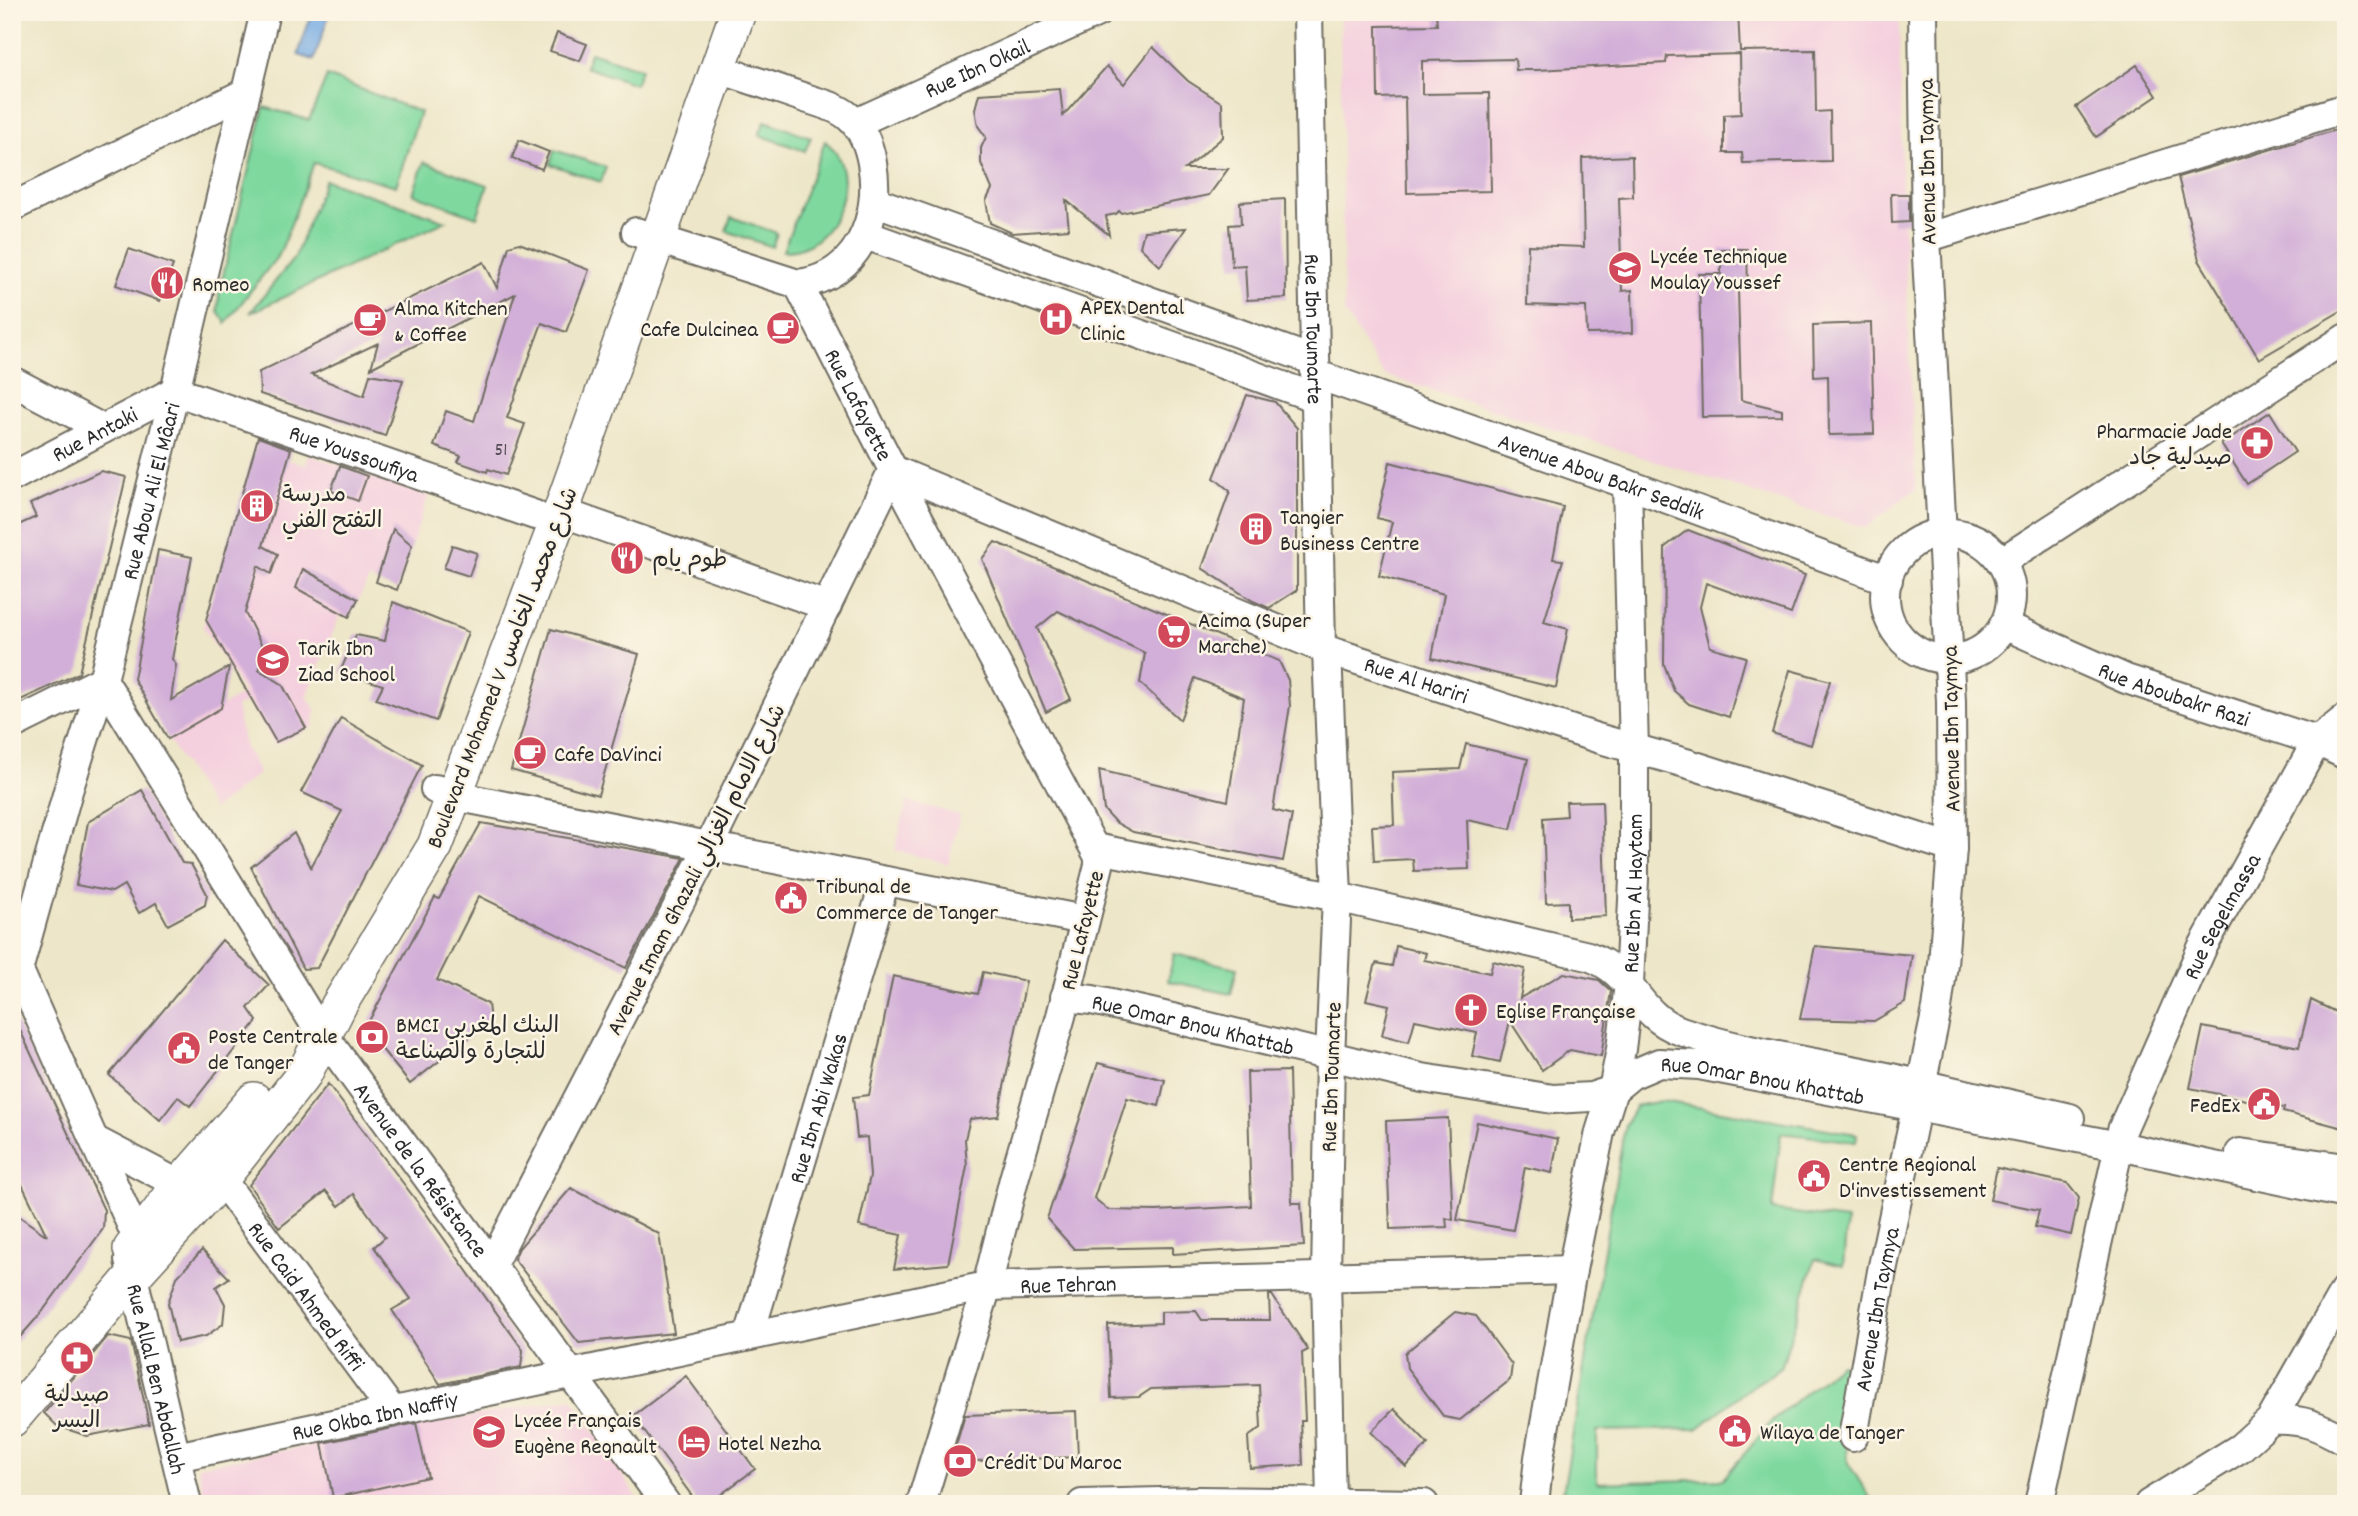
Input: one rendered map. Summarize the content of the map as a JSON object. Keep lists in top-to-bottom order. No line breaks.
{"streets":{"main road":["Boulevard Mohamed V شارع محمد الخامس"],"street":["Rue Ibn Okail","Avenue Ibn Taymya","Rue Ibn Toumarte","Rue Lafayette","Rue Antaki","Rue Youssoufiya","Avenue Abou Bakr Seddik","Rue Abou Ali El Mâari","Rue Al Hariri","Rue Aboubakr Razi","Avenue Imam Ghazali شارع الامام الغزالي","Rue Ibn Al Haytam","Rue Segelmassa","Rue Omar Bnou Khattab","Rue Ibn Abi Wakas","Avenue de la Résistance","Rue Tehran","Rue Caid Ahmed Riffi","Rue Allal Ben Abdallah","Rue Okba Ibn Naffiy"]},"crossings":[["Rue Ibn Okail","Rue Lafayette"],["Rue Ibn Okail","Boulevard Mohamed V شارع محمد الخامس"],["Avenue Ibn Taymya","Rue Al Hariri"],["Avenue Ibn Taymya","Rue Omar Bnou Khattab"],["Rue Ibn Toumarte","Avenue Abou Bakr Seddik"],["Rue Ibn Toumarte","Rue Al Hariri"],["Rue Ibn Toumarte","Rue Omar Bnou Khattab"],["Rue Ibn Toumarte","Rue Tehran"],["Rue Lafayette","Boulevard Mohamed V شارع محمد الخامس"],["Rue Lafayette","Rue Al Hariri"],["Rue Lafayette","Avenue Imam Ghazali شارع الامام الغزالي"],["Rue Lafayette","Rue Omar Bnou Khattab"],["Rue Lafayette","Rue Tehran"],["Rue Antaki","Rue Youssoufiya"],["Rue Antaki","Rue Abou Ali El Mâari"],["Rue Youssoufiya","Rue Abou Ali El Mâari"],["Rue Youssoufiya","Boulevard Mohamed V شارع محمد الخامس"],["Rue Youssoufiya","Avenue Imam Ghazali شارع الامام الغزالي"],["Avenue Abou Bakr Seddik","Rue Ibn Al Haytam"],["Rue Abou Ali El Mâari","Avenue de la Résistance"],["Rue Abou Ali El Mâari","Rue Allal Ben Abdallah"],["Boulevard Mohamed V شارع محمد الخامس","Avenue de la Résistance"],["Boulevard Mohamed V شارع محمد الخامس","Rue Caid Ahmed Riffi"],["Boulevard Mohamed V شارع محمد الخامس","Rue Allal Ben Abdallah"],["Rue Al Hariri","Avenue Imam Ghazali شارع الامام الغزالي"],["Rue Al Hariri","Rue Ibn Al Haytam"],["Rue Aboubakr Razi","Rue Segelmassa"],["Avenue Imam Ghazali شارع الامام الغزالي","Avenue de la Résistance"],["Rue Ibn Al Haytam","Rue Omar Bnou Khattab"],["Rue Ibn Al Haytam","Rue Tehran"],["Rue Segelmassa","Rue Omar Bnou Khattab"],["Rue Ibn Abi Wakas","Rue Tehran"],["Avenue de la Résistance","Rue Tehran"],["Avenue de la Résistance","Rue Okba Ibn Naffiy"],["Rue Tehran","Rue Okba Ibn Naffiy"],["Rue Caid Ahmed Riffi","Rue Okba Ibn Naffiy"],["Rue Allal Ben Abdallah","Rue Okba Ibn Naffiy"]],"places":{"school or university":["Lycée Technique Moulay Youssef","Tarik Ibn Ziad School","Lycée Français Eugène Regnault"],"restaurant":["Romeo","طوم يام"],"hospital":["APEX Dental Clinic"],"cafe":["Alma Kitchen & Coffee","Cafe Dulcinea","Cafe DaVinci"],"pharmacy":["Pharmacie Jade صيدلية جاد","صيدلية اليسر"],"building":["مدرسة التفتح الفني","Tangier Business Centre"],"supermarket":["Acima (Super Marche)"],"public building":["Tribunal de Commerce de Tanger","Poste Centrale de Tanger","FedEx","Centre Regional D'investissement","Wilaya de Tanger"],"church":["Eglise Française"],"bank":["BMCI البنك المغربي للتجارة والصناعة","Crédit Du Maroc"],"hotel":["Hotel Nezha"]},"house_numbers":["51"]}
